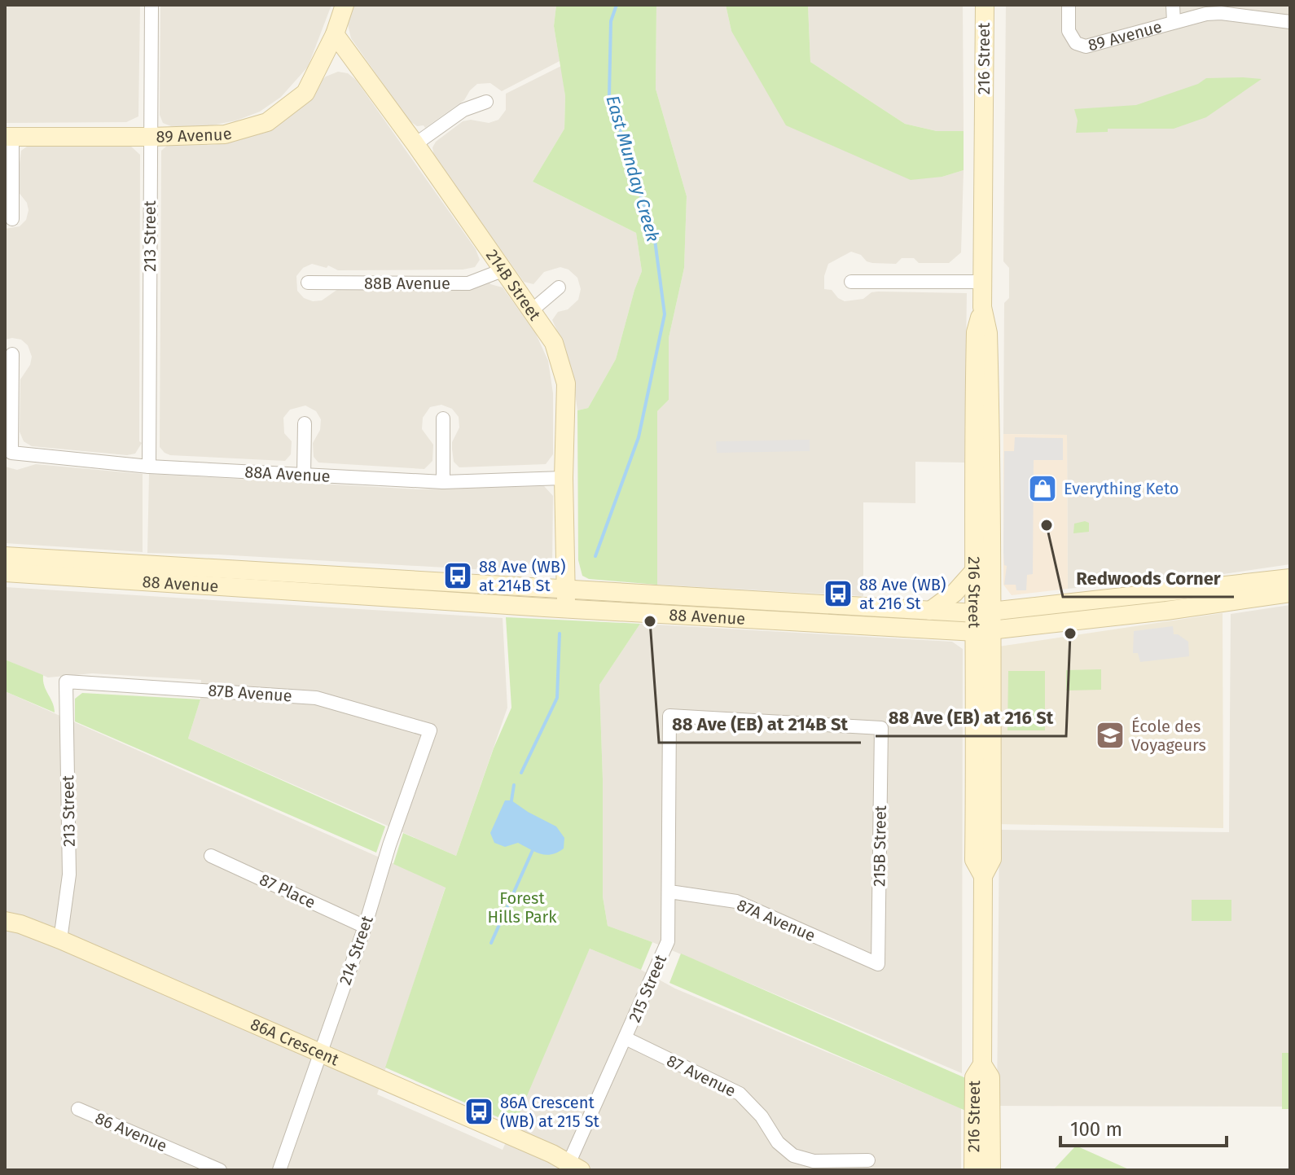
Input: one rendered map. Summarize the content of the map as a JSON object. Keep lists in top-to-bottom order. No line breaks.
{"streets":{"main road":["89 Avenue","216 Street","214B Street","88 Avenue","86A Crescent"],"street":["213 Street","88B Avenue","88A Avenue","87B Avenue","215B Street","87 Place","87A Avenue","214 Street","215 Street","87 Avenue","86 Avenue"]},"crossings":[["89 Avenue","213 Street"],["89 Avenue","214B Street"],["216 Street","88 Avenue"],["213 Street","88A Avenue"],["213 Street","87B Avenue"],["213 Street","86A Crescent"],["88B Avenue","214B Street"],["214B Street","88A Avenue"],["214B Street","88 Avenue"],["87B Avenue","214 Street"],["215B Street","87A Avenue"],["215B Street","215 Street"],["87 Place","214 Street"],["87A Avenue","215 Street"],["214 Street","86A Crescent"],["215 Street","86A Crescent"],["215 Street","87 Avenue"]],"water":["East Munday Creek"],"parks":["Forest Hills Park"],"places":{"shop":["Everything Keto"],"other":["Redwoods Corner","88 Ave (EB) at 214B St","88 Ave (EB) at 216 St"],"bus stop":["88 Ave (WB) at 214B St","88 Ave (WB) at 216 St","86A Crescent (WB) at 215 St"],"school or university":["École des Voyageurs"]},"scale_bar":"100 m"}
